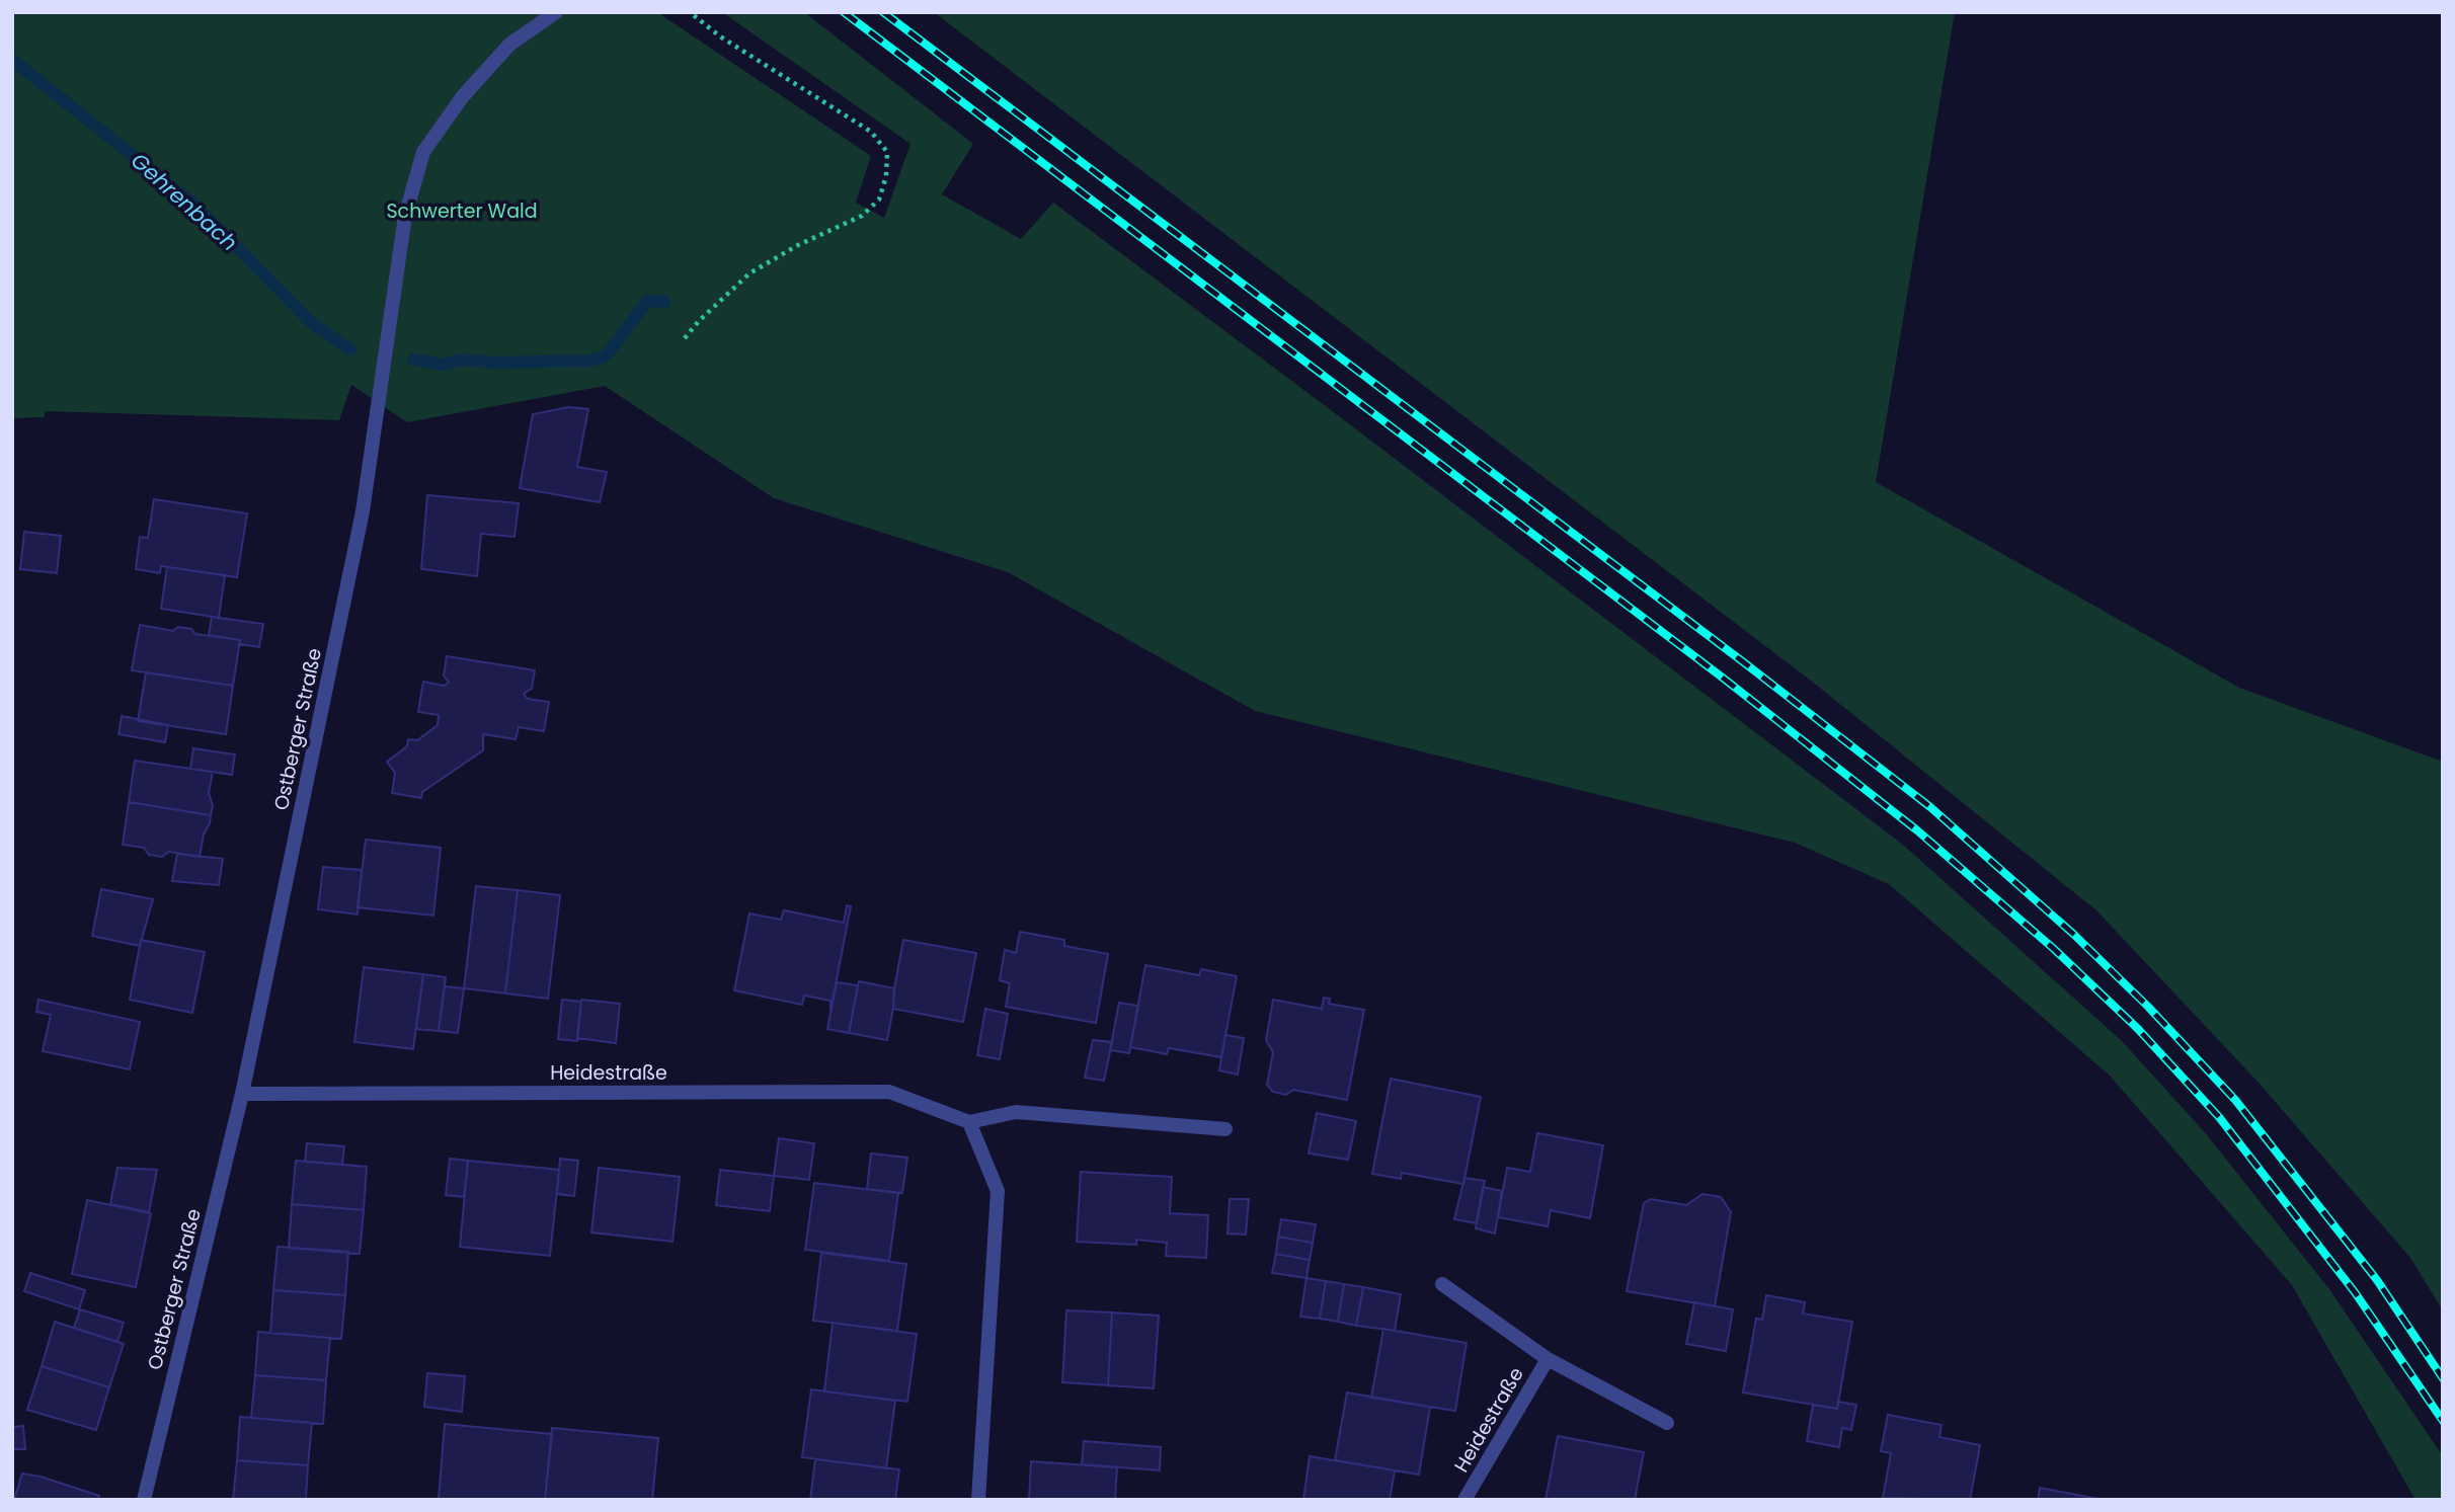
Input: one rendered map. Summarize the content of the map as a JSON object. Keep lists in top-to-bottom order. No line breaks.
{"streets":{"street":["Ostberger Straße","Heidestraße"]},"crossings":[["Ostberger Straße","Heidestraße"]],"water":["Gehrenbach"],"parks":["Schwerter Wald"]}
